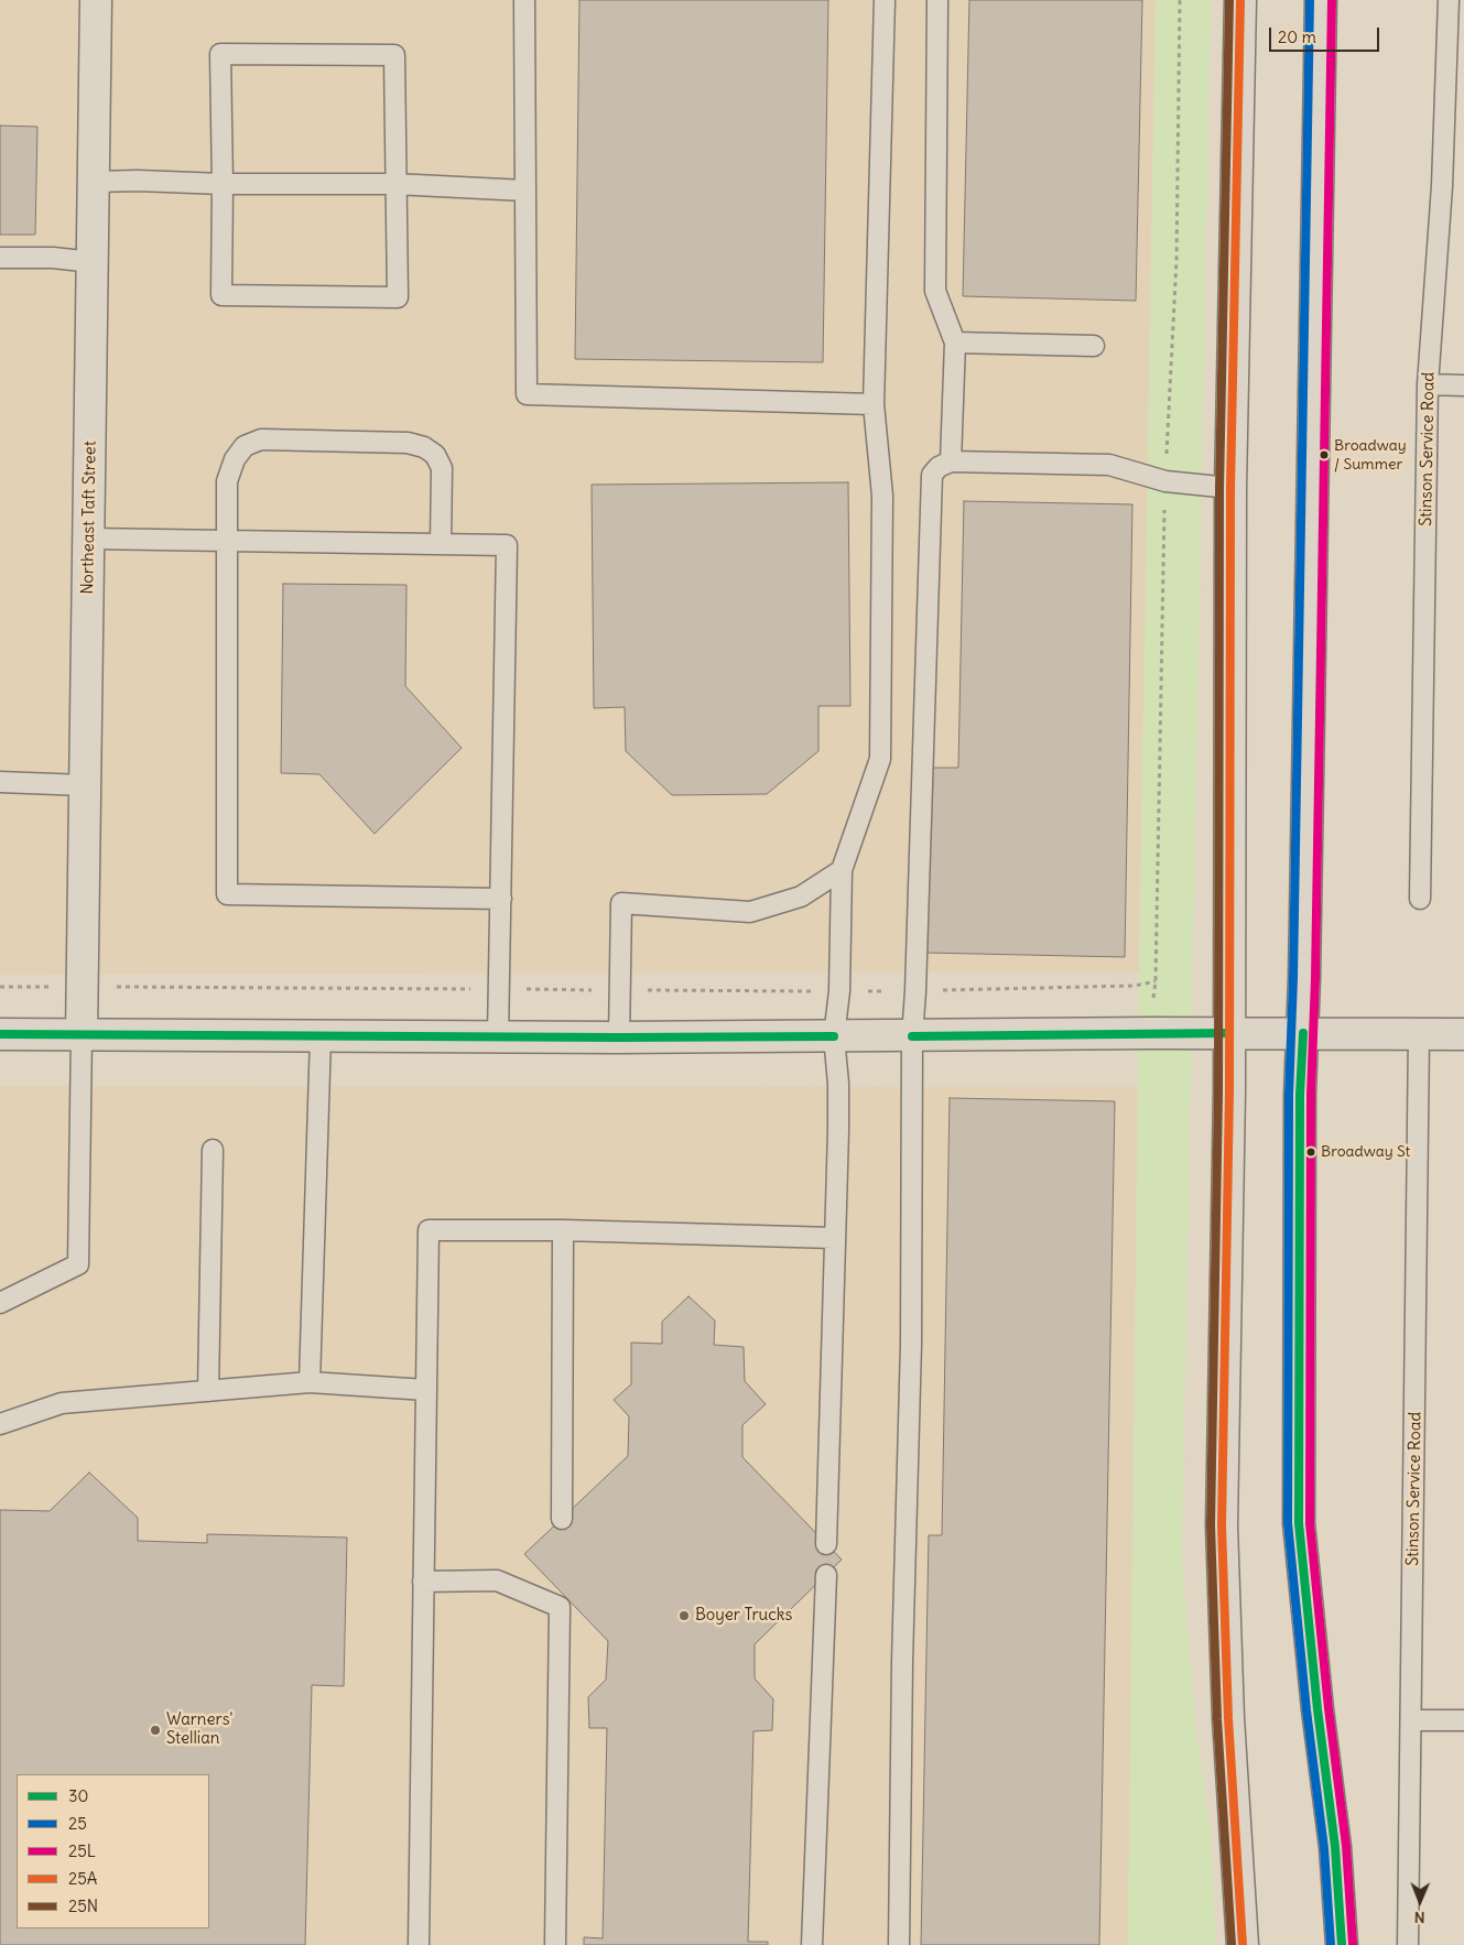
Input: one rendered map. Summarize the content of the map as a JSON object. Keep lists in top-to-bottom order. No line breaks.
{"streets":{"main road":["Northeast Taft Street"],"lane":["Stinson Service Road"]},"places":["Broadway / Summer","Broadway St","Boyer Trucks","Warners' Stellian"],"lines":["transit line 25","transit line 25L","transit line 25A","transit line 25N","transit line 30"],"legend":["30","25","25L","25A","25N"],"scale_bar":"20 m","north":"bottom"}
